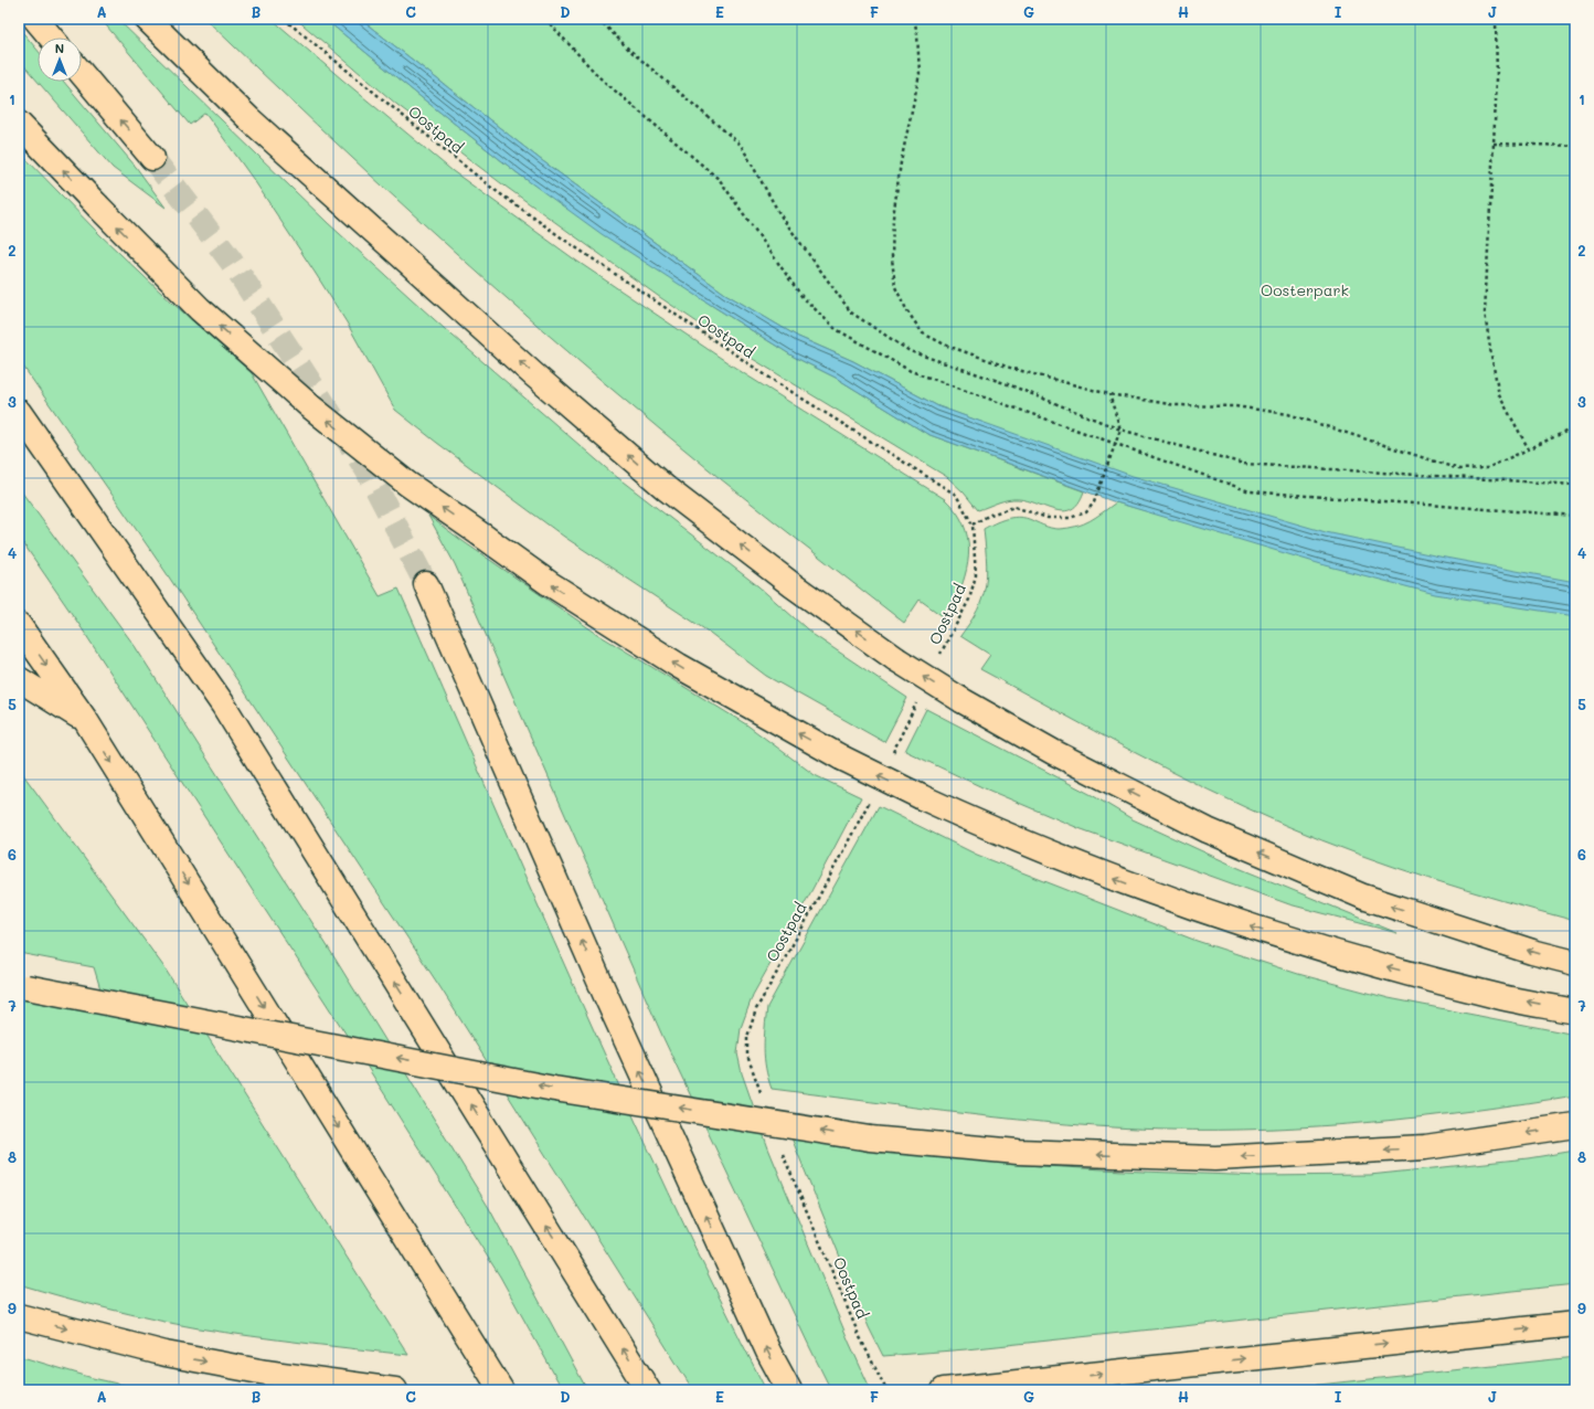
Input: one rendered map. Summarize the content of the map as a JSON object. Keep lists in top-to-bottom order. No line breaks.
{"streets":{"path":["Oostpad"]},"parks":["Oosterpark"],"north":"top","grid":{"columns":["A","B","C","D","E","F","G","H","I","J"],"rows":["1","2","3","4","5","6","7","8","9"]}}
